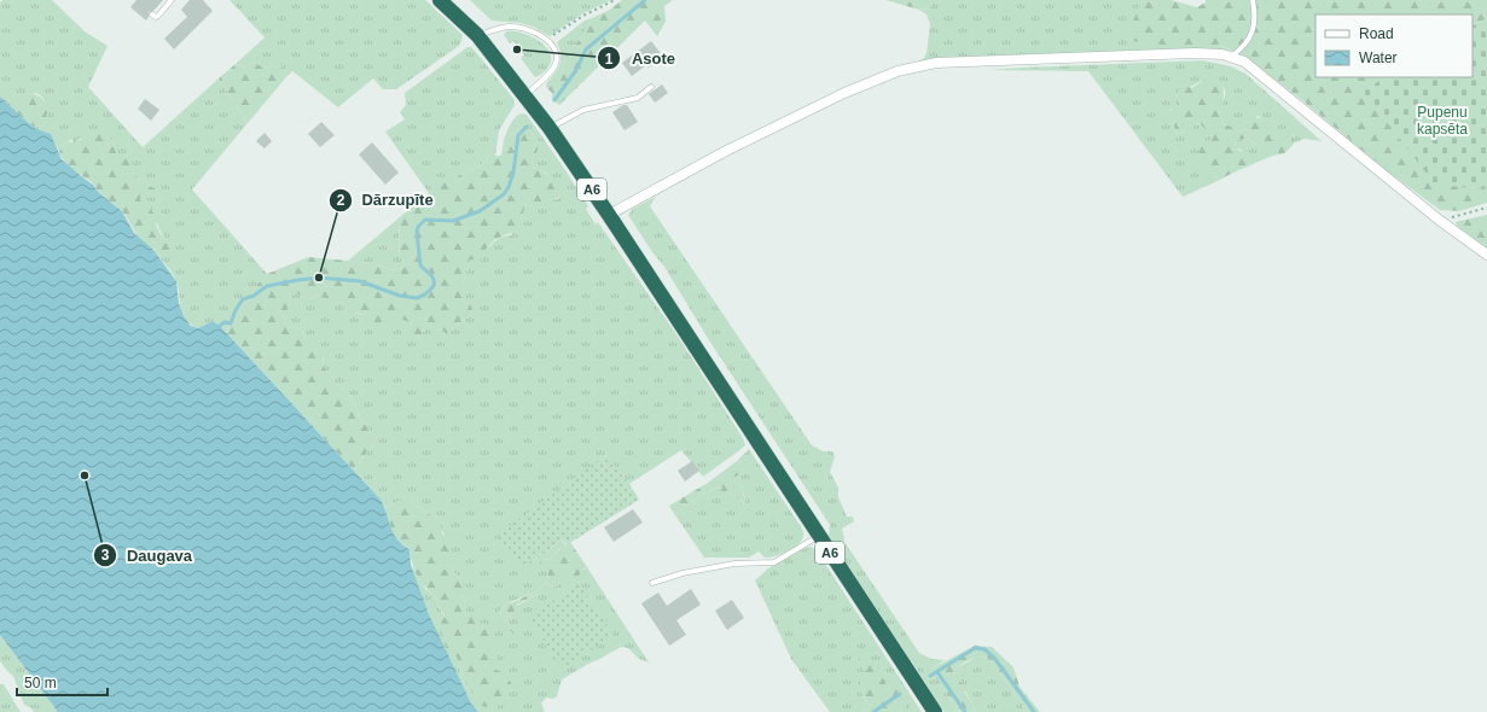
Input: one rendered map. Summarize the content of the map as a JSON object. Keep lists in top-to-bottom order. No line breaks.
{"streets":{"highway":["A6"]},"parks":["Pupenu kapsēta"],"places":["Asote","Dārzupīte","Daugava"],"legend":["Road","Water"],"scale_bar":"50 m"}
